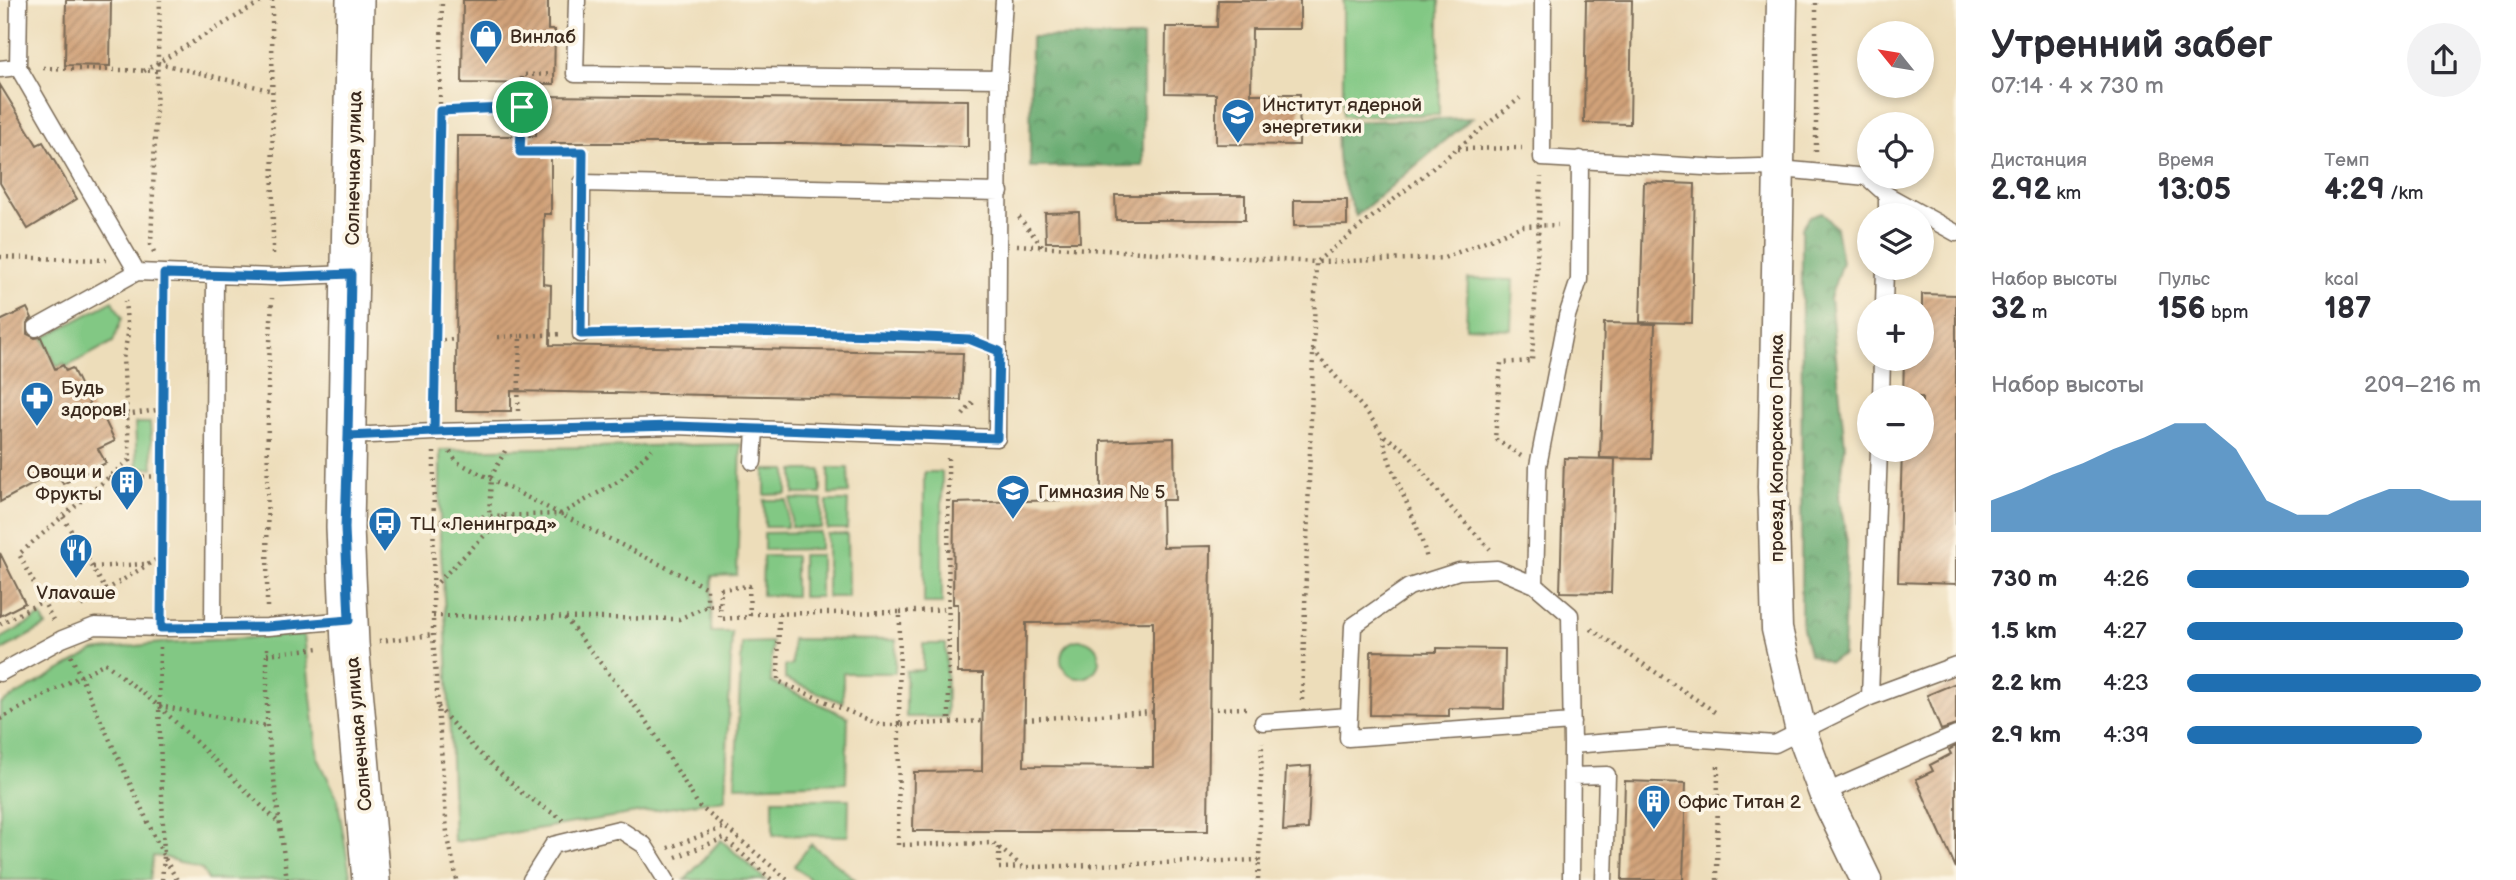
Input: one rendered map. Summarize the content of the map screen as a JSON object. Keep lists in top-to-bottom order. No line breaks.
{"streets":{"street":["Солнечная улица","проезд Копорского Полка"]},"places":{"shop":["Винлаб"],"school or university":["Институт ядерной энергетики","Гимназия № 5"],"pharmacy":["Будь здоров!"],"building":["Овощи и Фрукты","Офис Титан 2"],"bus stop":["ТЦ «Ленинград»"],"restaurant":["Vлаvаше"]},"north":"top left","page":{"heading":["Утренний забег","07:14 · 4 × 730 m"],"map_buttons":["+","−"],"stats":[["Дистанция","2.92 km"],["Время","13:05"],["Темп","4:29 /km"],["Набор высоты","32 m"],["Пульс","156 bpm"],["kcal","187"]],"chart":["Набор высоты","209–216 m"],"list":[{"name":"730 m","note":"4:26"},{"name":"1.5 km","note":"4:27"},{"name":"2.2 km","note":"4:23"},{"name":"2.9 km","note":"4:39"}]}}
